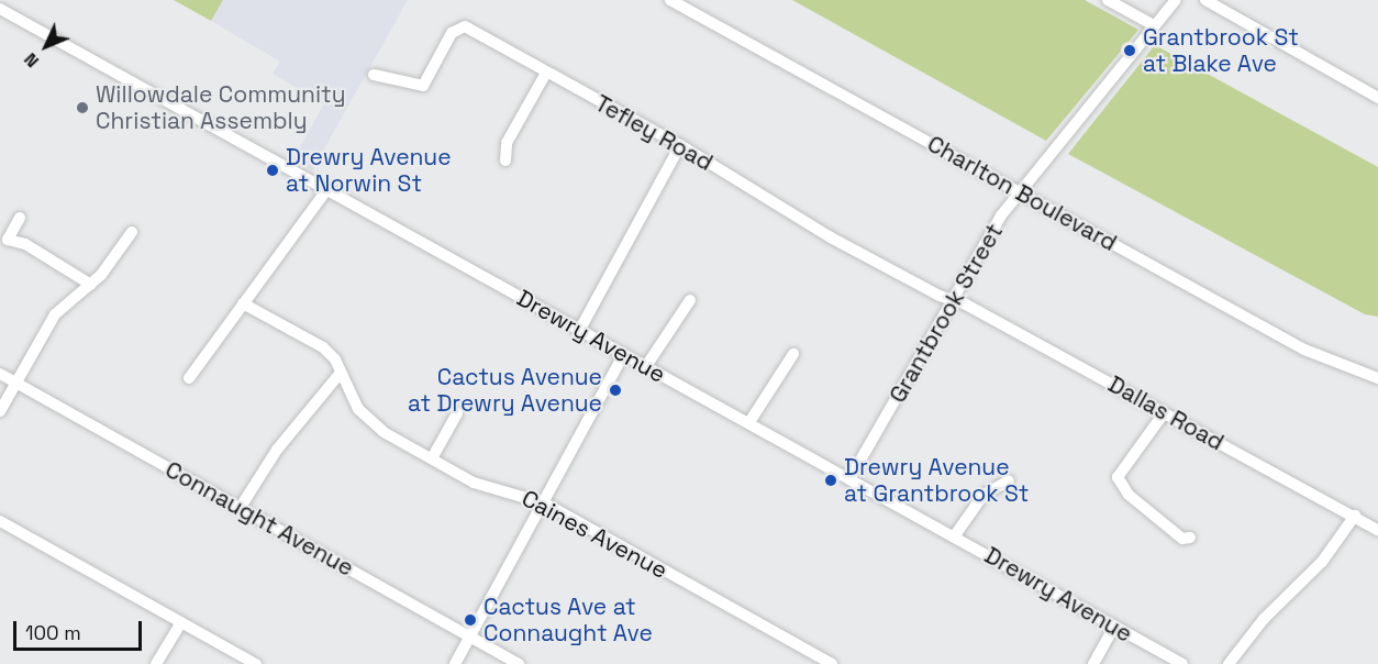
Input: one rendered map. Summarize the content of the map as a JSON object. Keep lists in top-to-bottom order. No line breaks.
{"streets":{"street":["Tefley Road","Charlton Boulevard","Grantbrook Street","Drewry Avenue","Dallas Road","Connaught Avenue","Caines Avenue"]},"crossings":[["Tefley Road","Grantbrook Street"],["Tefley Road","Dallas Road"],["Charlton Boulevard","Grantbrook Street"],["Grantbrook Street","Drewry Avenue"],["Grantbrook Street","Dallas Road"]],"places":["Grantbrook St at Blake Ave","Willowdale Community Christian Assembly","Drewry Avenue at Norwin St","Cactus Avenue at Drewry Avenue","Drewry Avenue at Grantbrook St","Cactus Ave at Connaught Ave"],"scale_bar":"100 m","north":"bottom left"}
